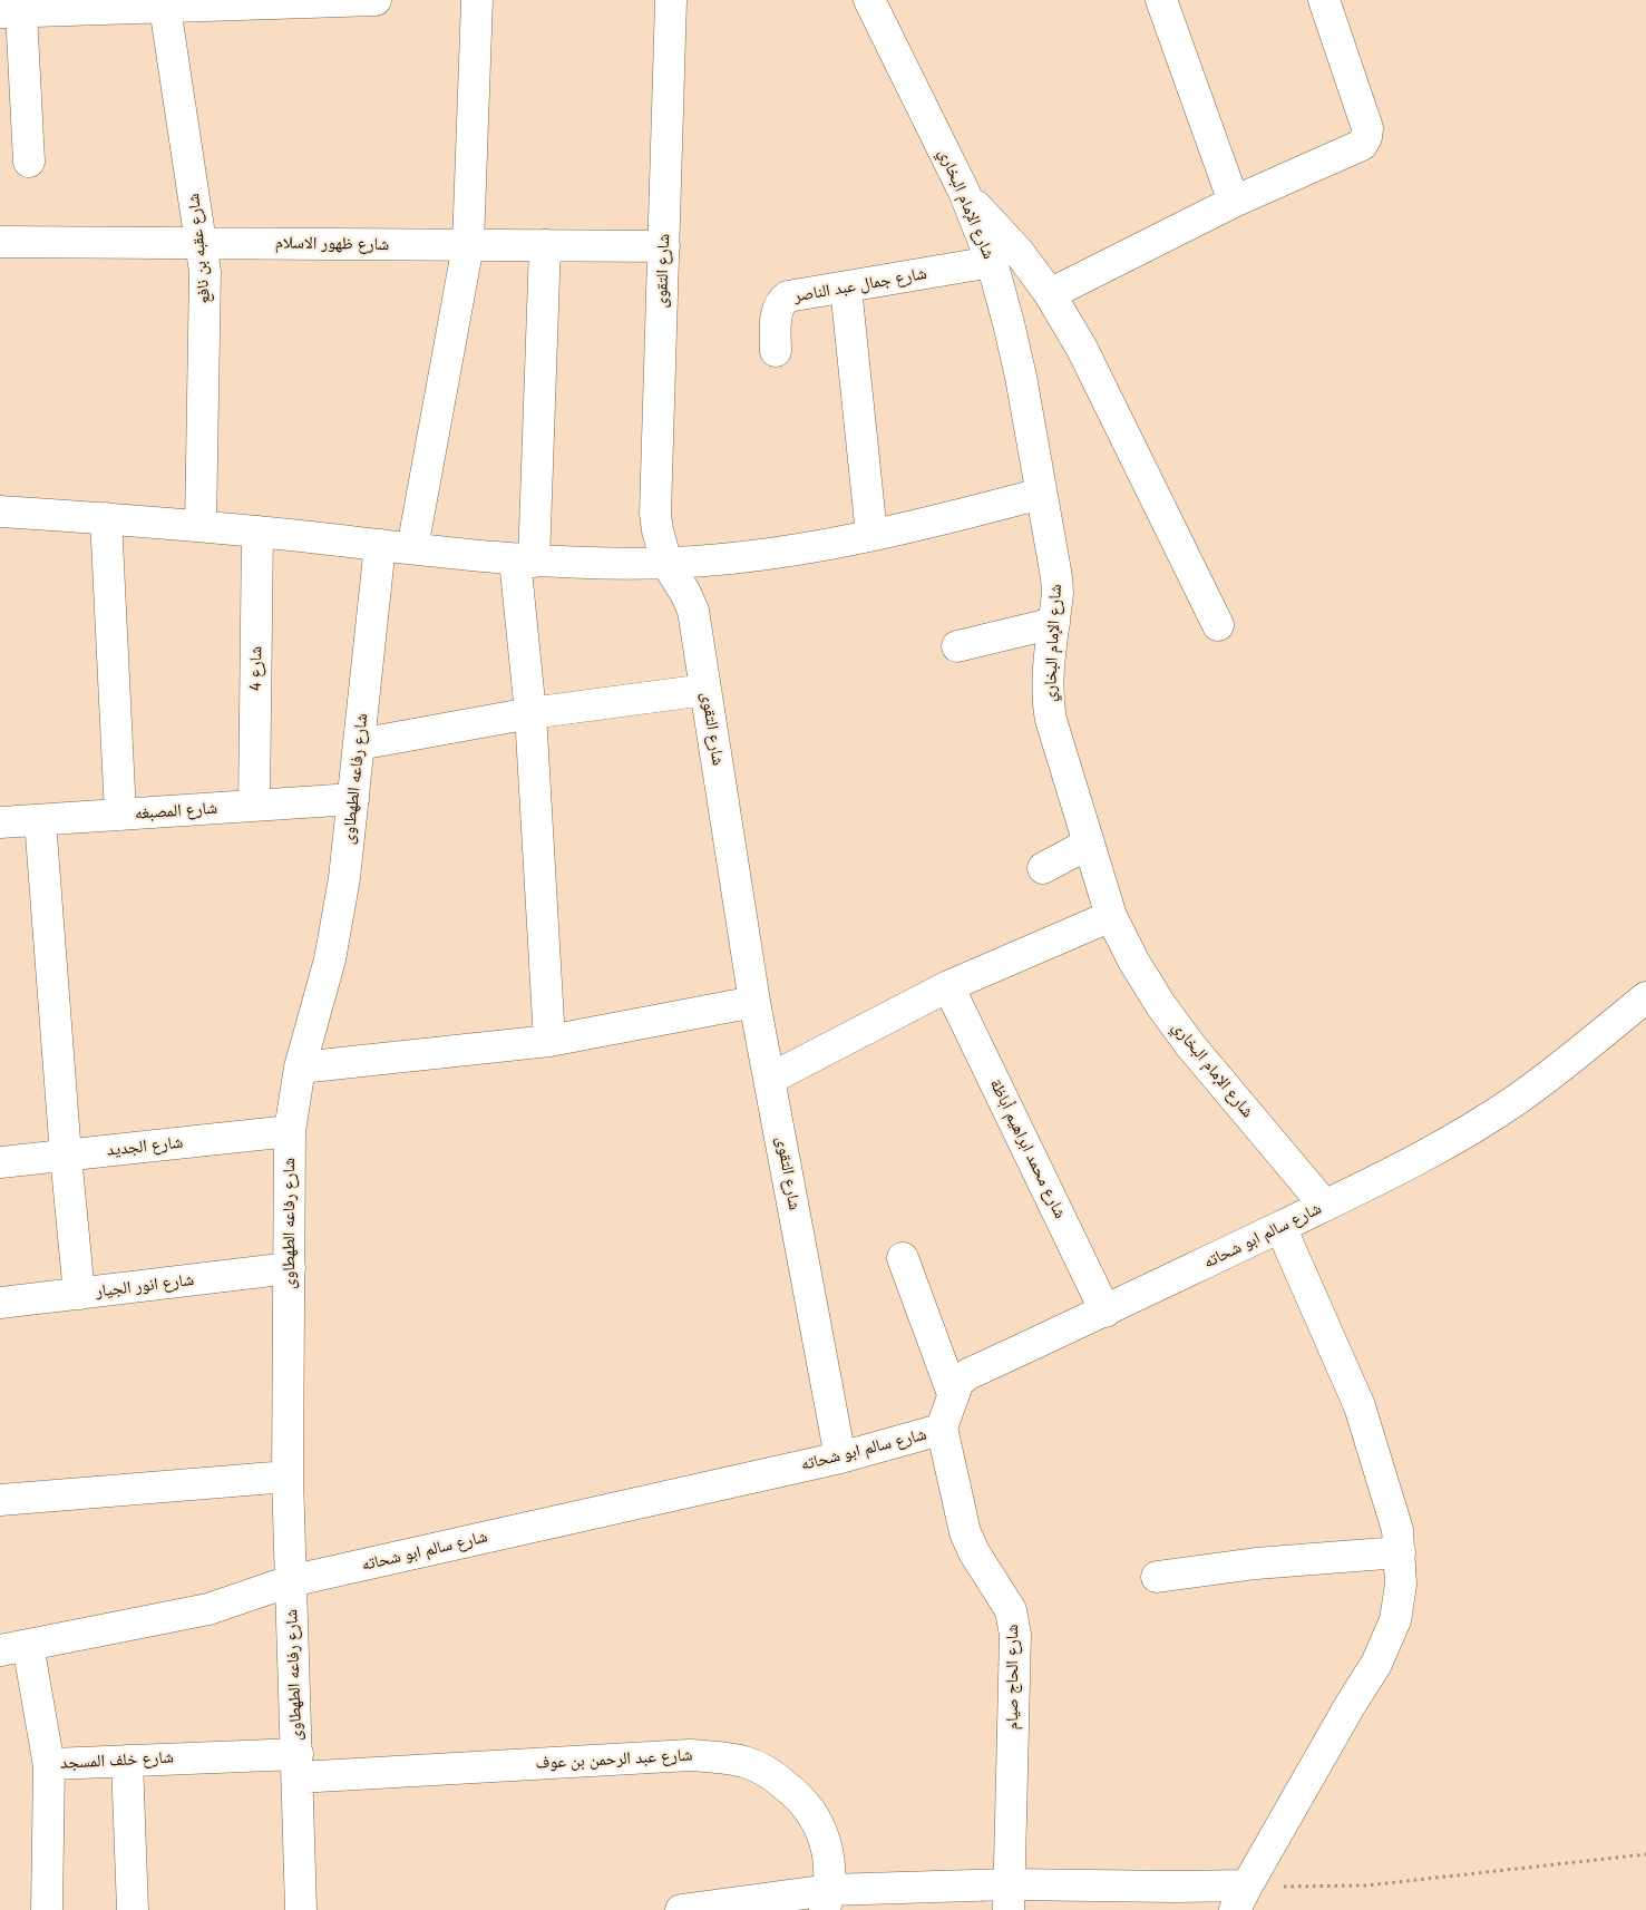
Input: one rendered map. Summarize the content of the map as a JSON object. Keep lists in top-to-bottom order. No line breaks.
{"streets":{"street":["شارع الإمام البخاري","شارع ظهور الاسلام","شارع عقبه بن نافع","شارع التقوى","شارع جمال عبد الناصر","شارع 4","شارع رفاعه الطهطاوى","شارع المصبغه","شارع الجديد","شارع محمد ابراهيم أباظة","شارع سالم ابو شحاته","شارع انور الجيار","شارع الحاج صيام","شارع عبد الرحمن بن عوف","شارع خلف المسجد"]},"crossings":[["شارع الإمام البخاري","شارع جمال عبد الناصر"],["شارع الإمام البخاري","شارع سالم ابو شحاته"],["شارع ظهور الاسلام","شارع عقبه بن نافع"],["شارع ظهور الاسلام","شارع التقوى"],["شارع التقوى","شارع سالم ابو شحاته"],["شارع 4","شارع المصبغه"],["شارع رفاعه الطهطاوى","شارع المصبغه"],["شارع رفاعه الطهطاوى","شارع الجديد"],["شارع رفاعه الطهطاوى","شارع سالم ابو شحاته"],["شارع رفاعه الطهطاوى","شارع انور الجيار"],["شارع رفاعه الطهطاوى","شارع عبد الرحمن بن عوف"],["شارع رفاعه الطهطاوى","شارع خلف المسجد"],["شارع محمد ابراهيم أباظة","شارع سالم ابو شحاته"],["شارع سالم ابو شحاته","شارع الحاج صيام"],["شارع عبد الرحمن بن عوف","شارع خلف المسجد"]]}
